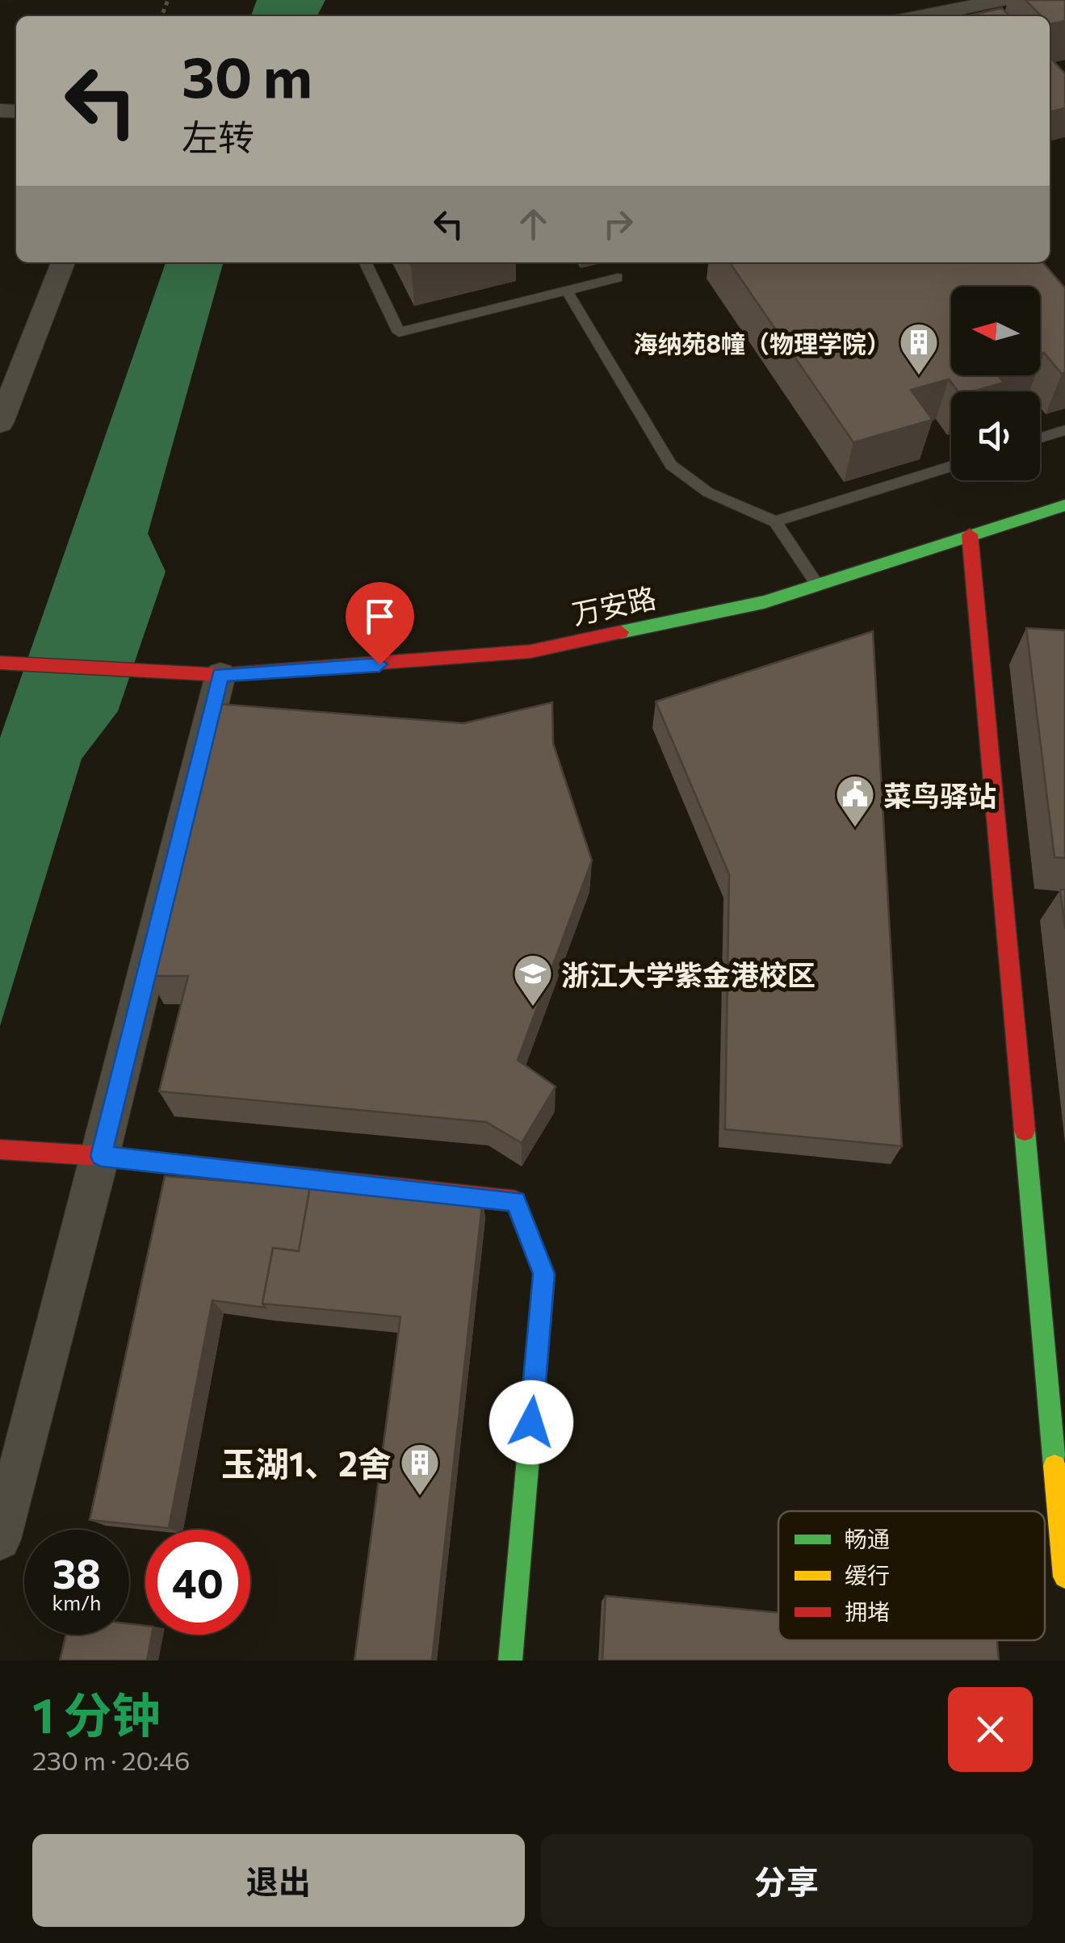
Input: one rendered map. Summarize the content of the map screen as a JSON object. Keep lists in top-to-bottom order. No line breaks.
{"streets":{"street":["万安路"]},"places":{"building":["海纳苑8幢（物理学院）","玉湖1、2舍"],"public building":["菜鸟驿站"],"school or university":["浙江大学紫金港校区"]},"legend":["畅通","缓行","拥堵"],"north":"left","page":{"turn":["30 m","左转"],"speed":"38 km/h","limit":"40","heading":["1 分钟","230 m · 20:46"],"buttons":["退出","分享"]}}
